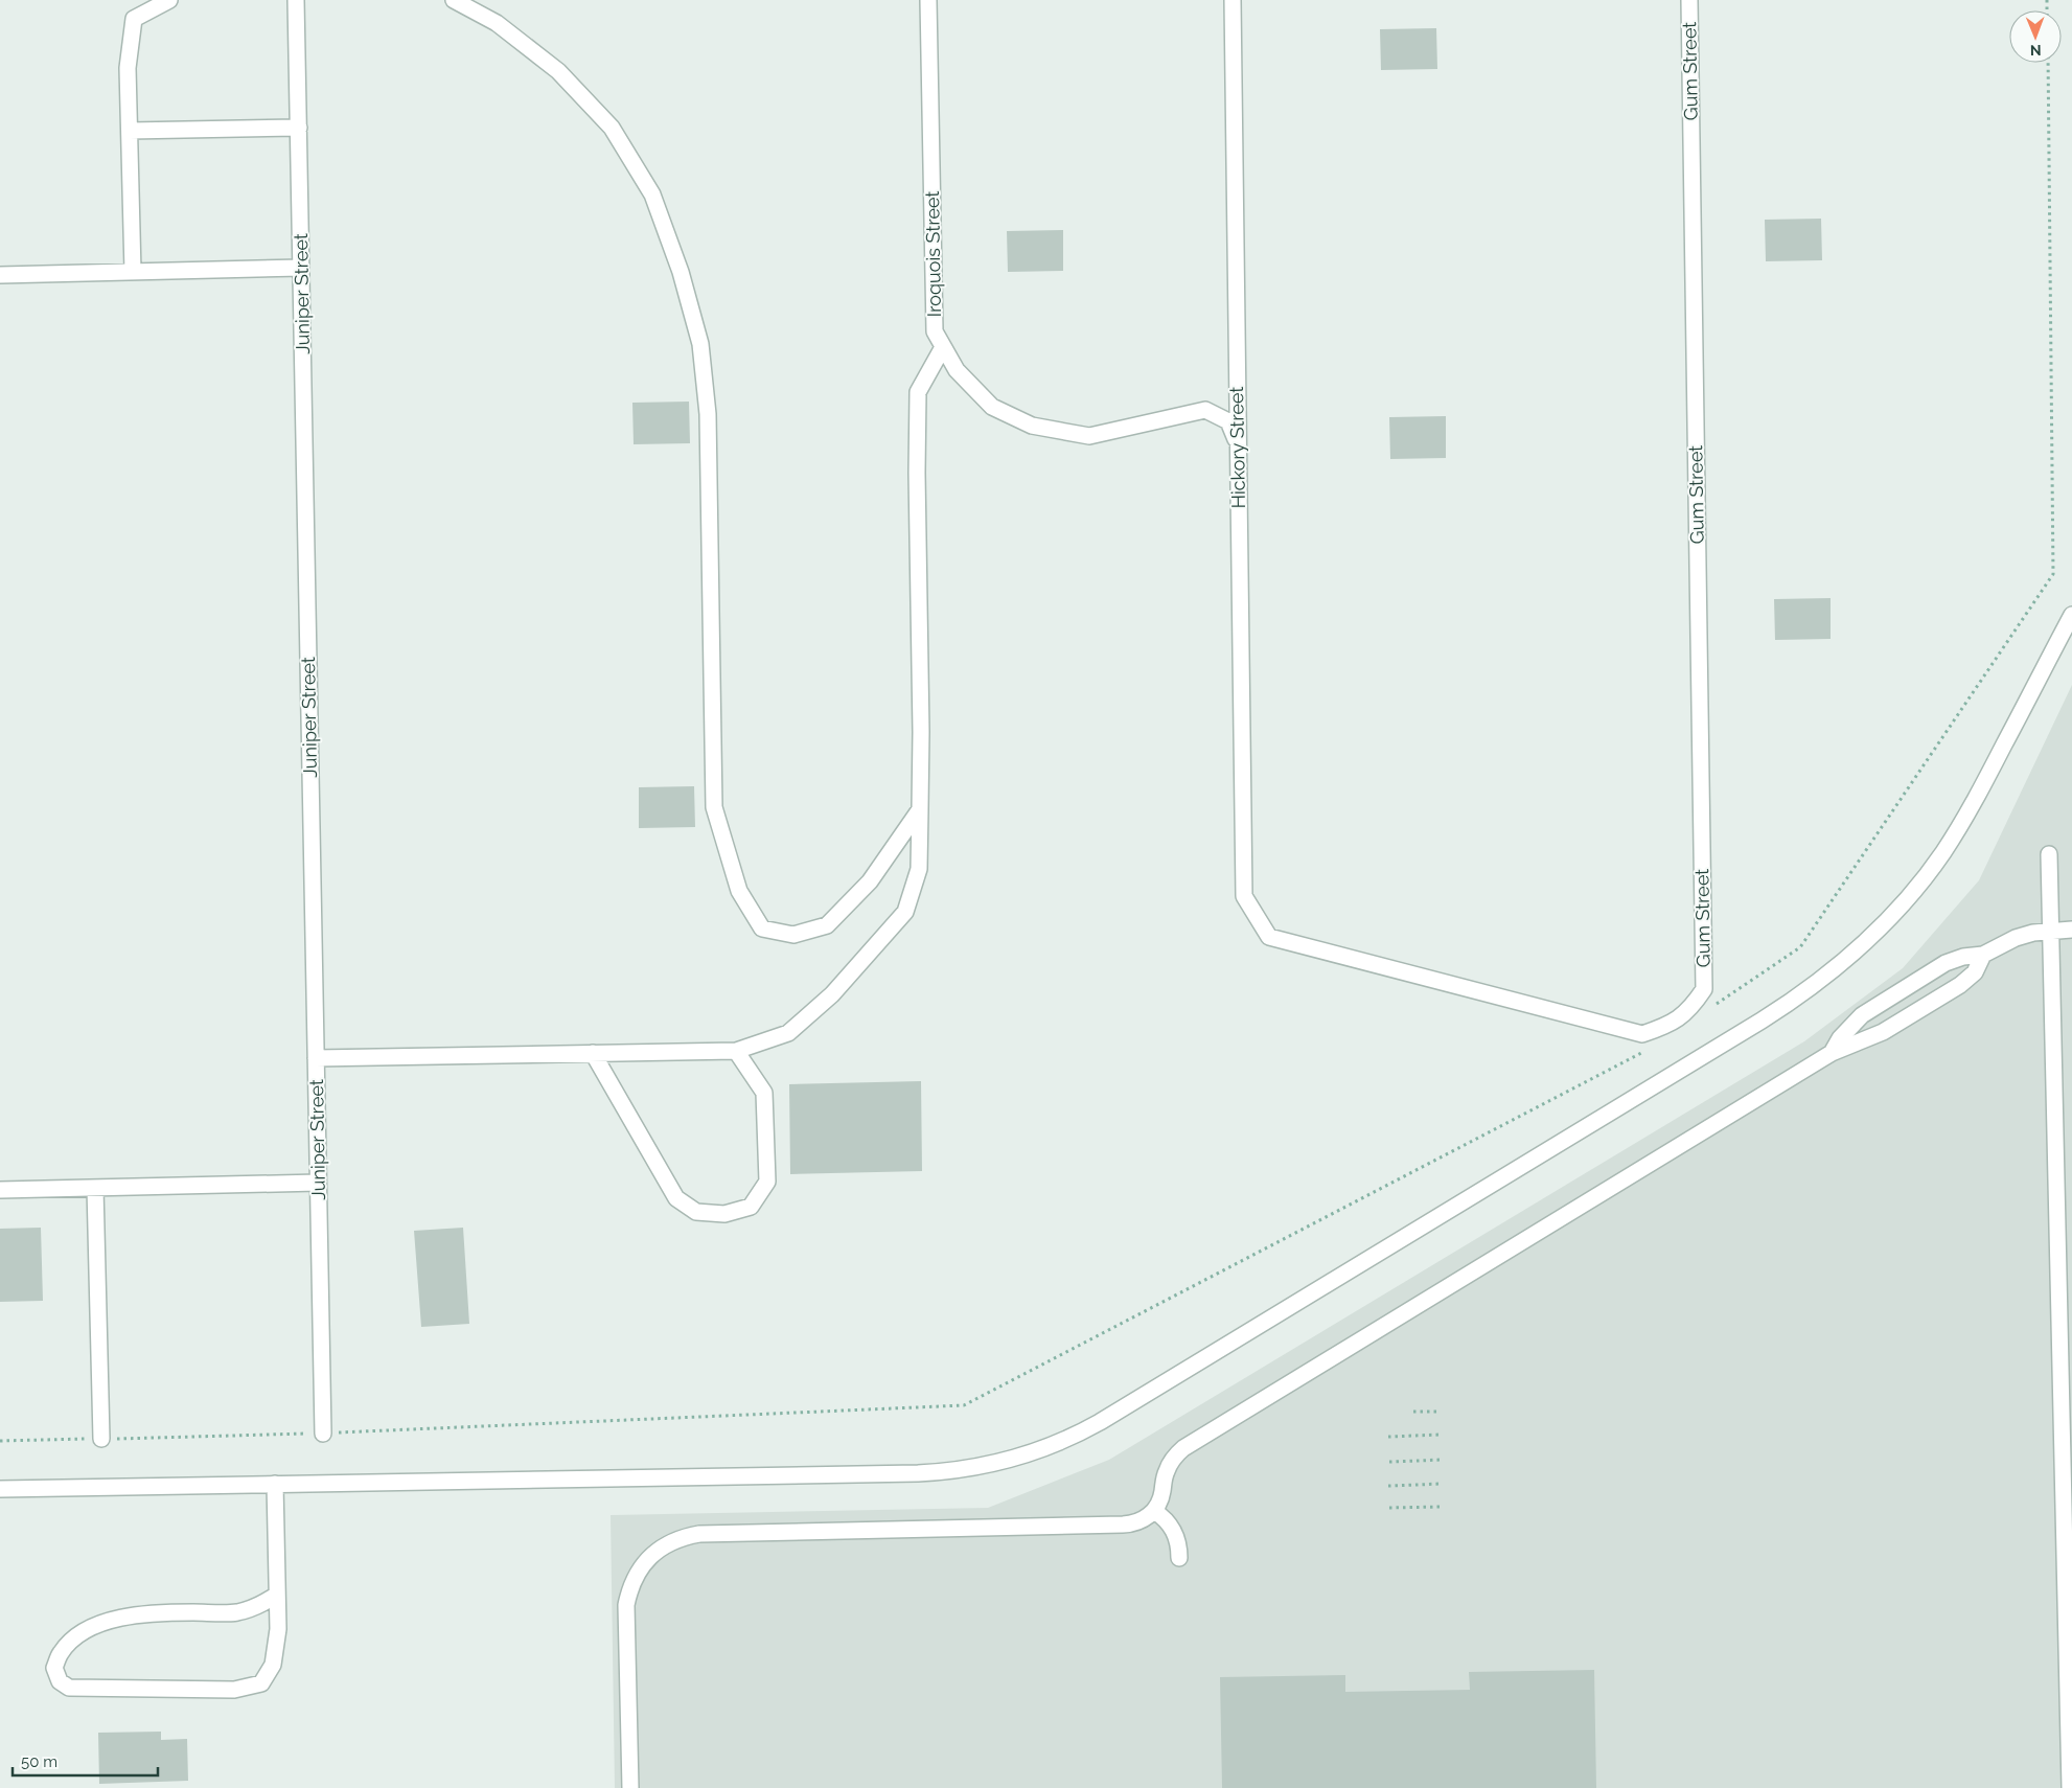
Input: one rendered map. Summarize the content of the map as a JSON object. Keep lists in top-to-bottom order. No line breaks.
{"streets":{"street":["Gum Street","Iroquois Street","Juniper Street","Hickory Street"]},"crossings":[["Gum Street","Hickory Street"],["Iroquois Street","Hickory Street"]],"scale_bar":"50 m","north":"bottom"}
